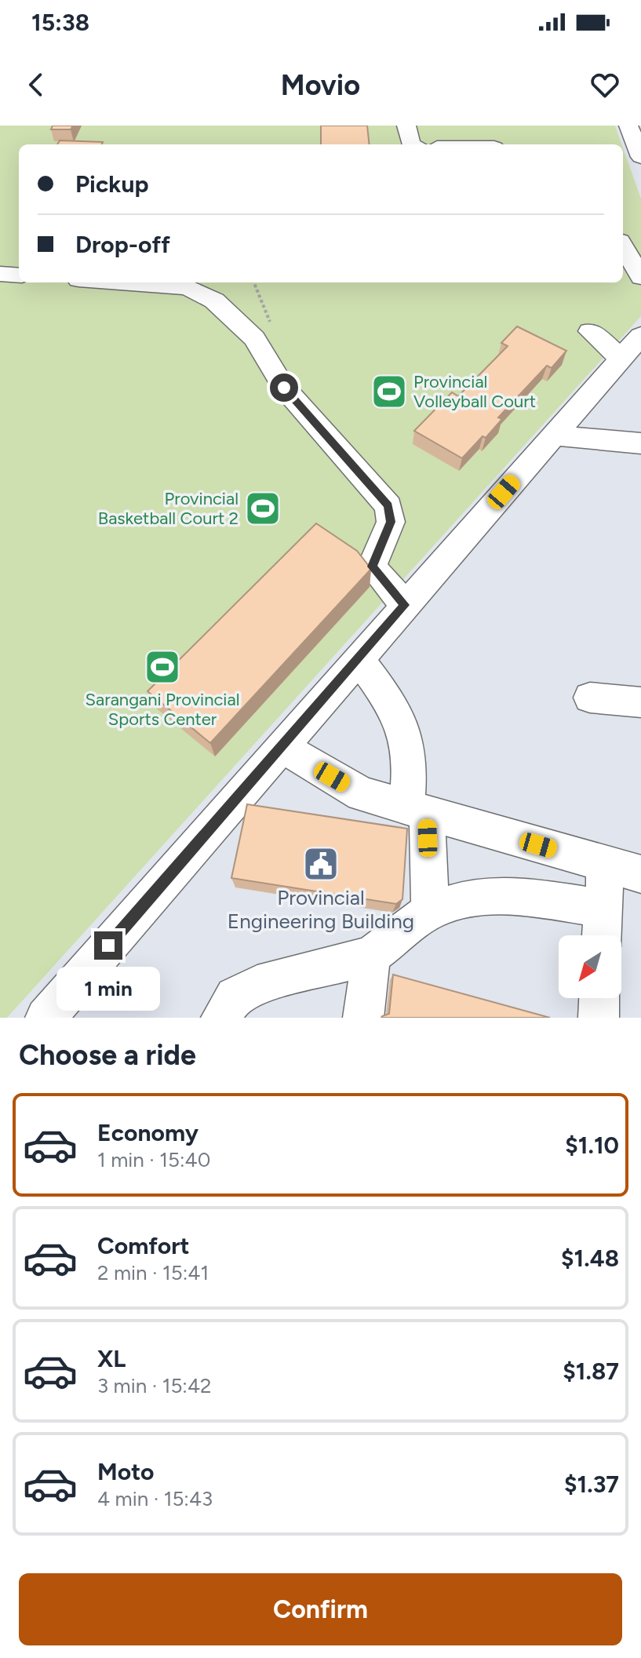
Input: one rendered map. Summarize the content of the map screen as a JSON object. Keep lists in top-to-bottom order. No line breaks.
{"places":{"sports":["Provincial Volleyball Court","Provincial Basketball Court 2","Sarangani Provincial Sports Center"],"public building":["Provincial Engineering Building"]},"north":"bottom left","page":{"status":"15:38","header":"Movio","banner":["Pickup","Drop-off"],"bubble":"1 min","heading":"Choose a ride","list":[{"name":"Economy","note":"1 min · 15:40","value":"$1.10"},{"name":"Comfort","note":"2 min · 15:41","value":"$1.48"},{"name":"XL","note":"3 min · 15:42","value":"$1.87"},{"name":"Moto","note":"4 min · 15:43","value":"$1.37"}],"buttons":"Confirm"}}
